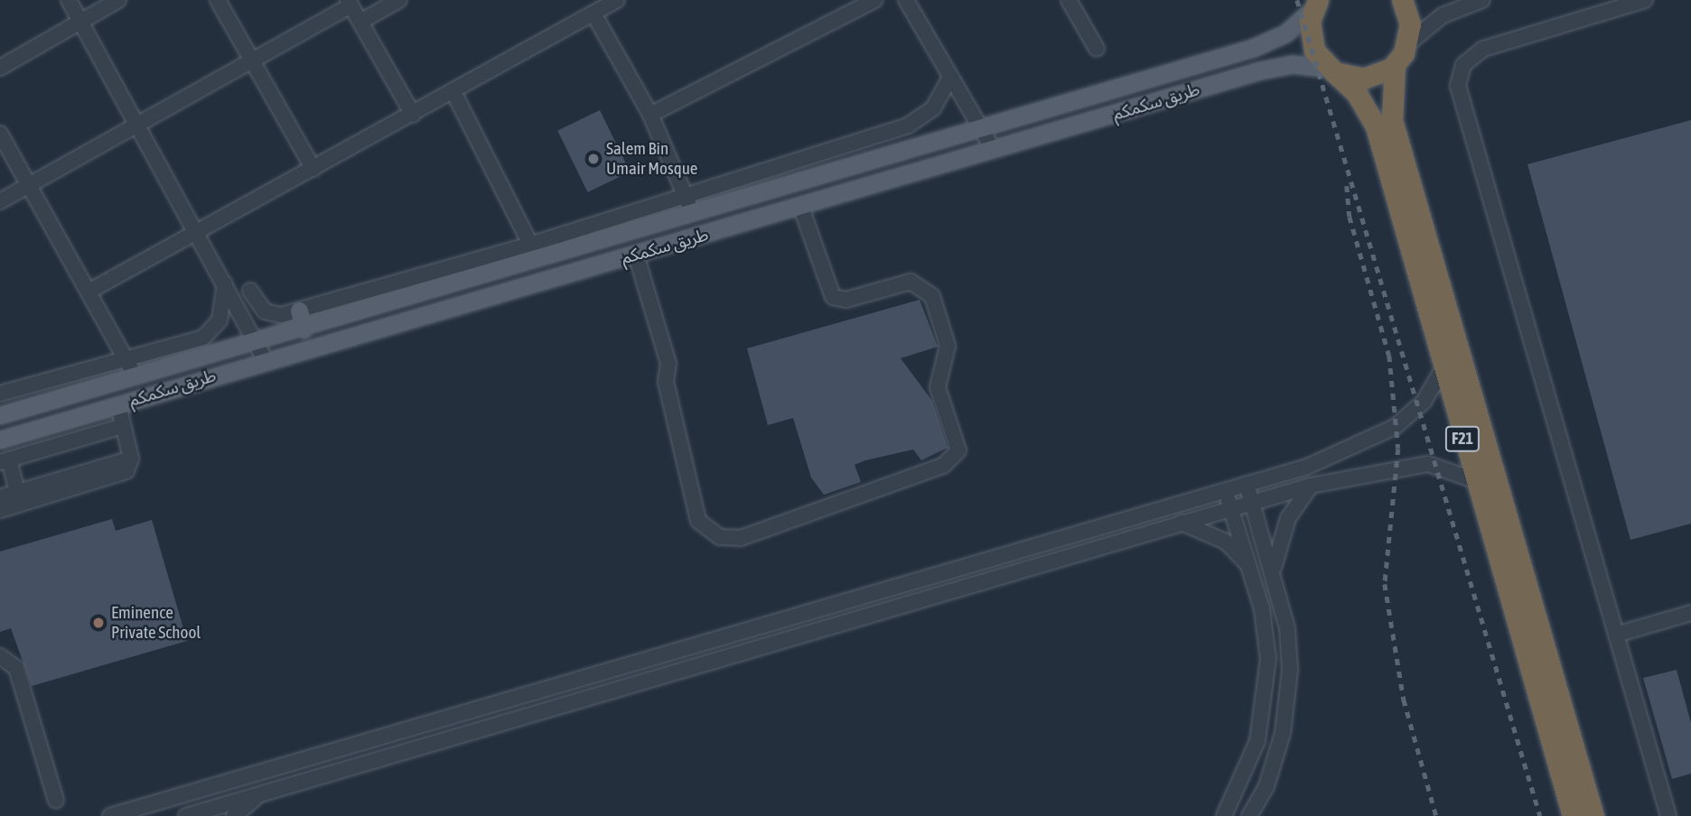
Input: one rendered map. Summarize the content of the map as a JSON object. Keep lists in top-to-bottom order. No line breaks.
{"streets":{"highway":["F21"],"main road":["طريق سكمكم"]},"crossings":[["طريق سكمكم","F21"]],"places":["Salem Bin Umair Mosque","Eminence Private School"]}
